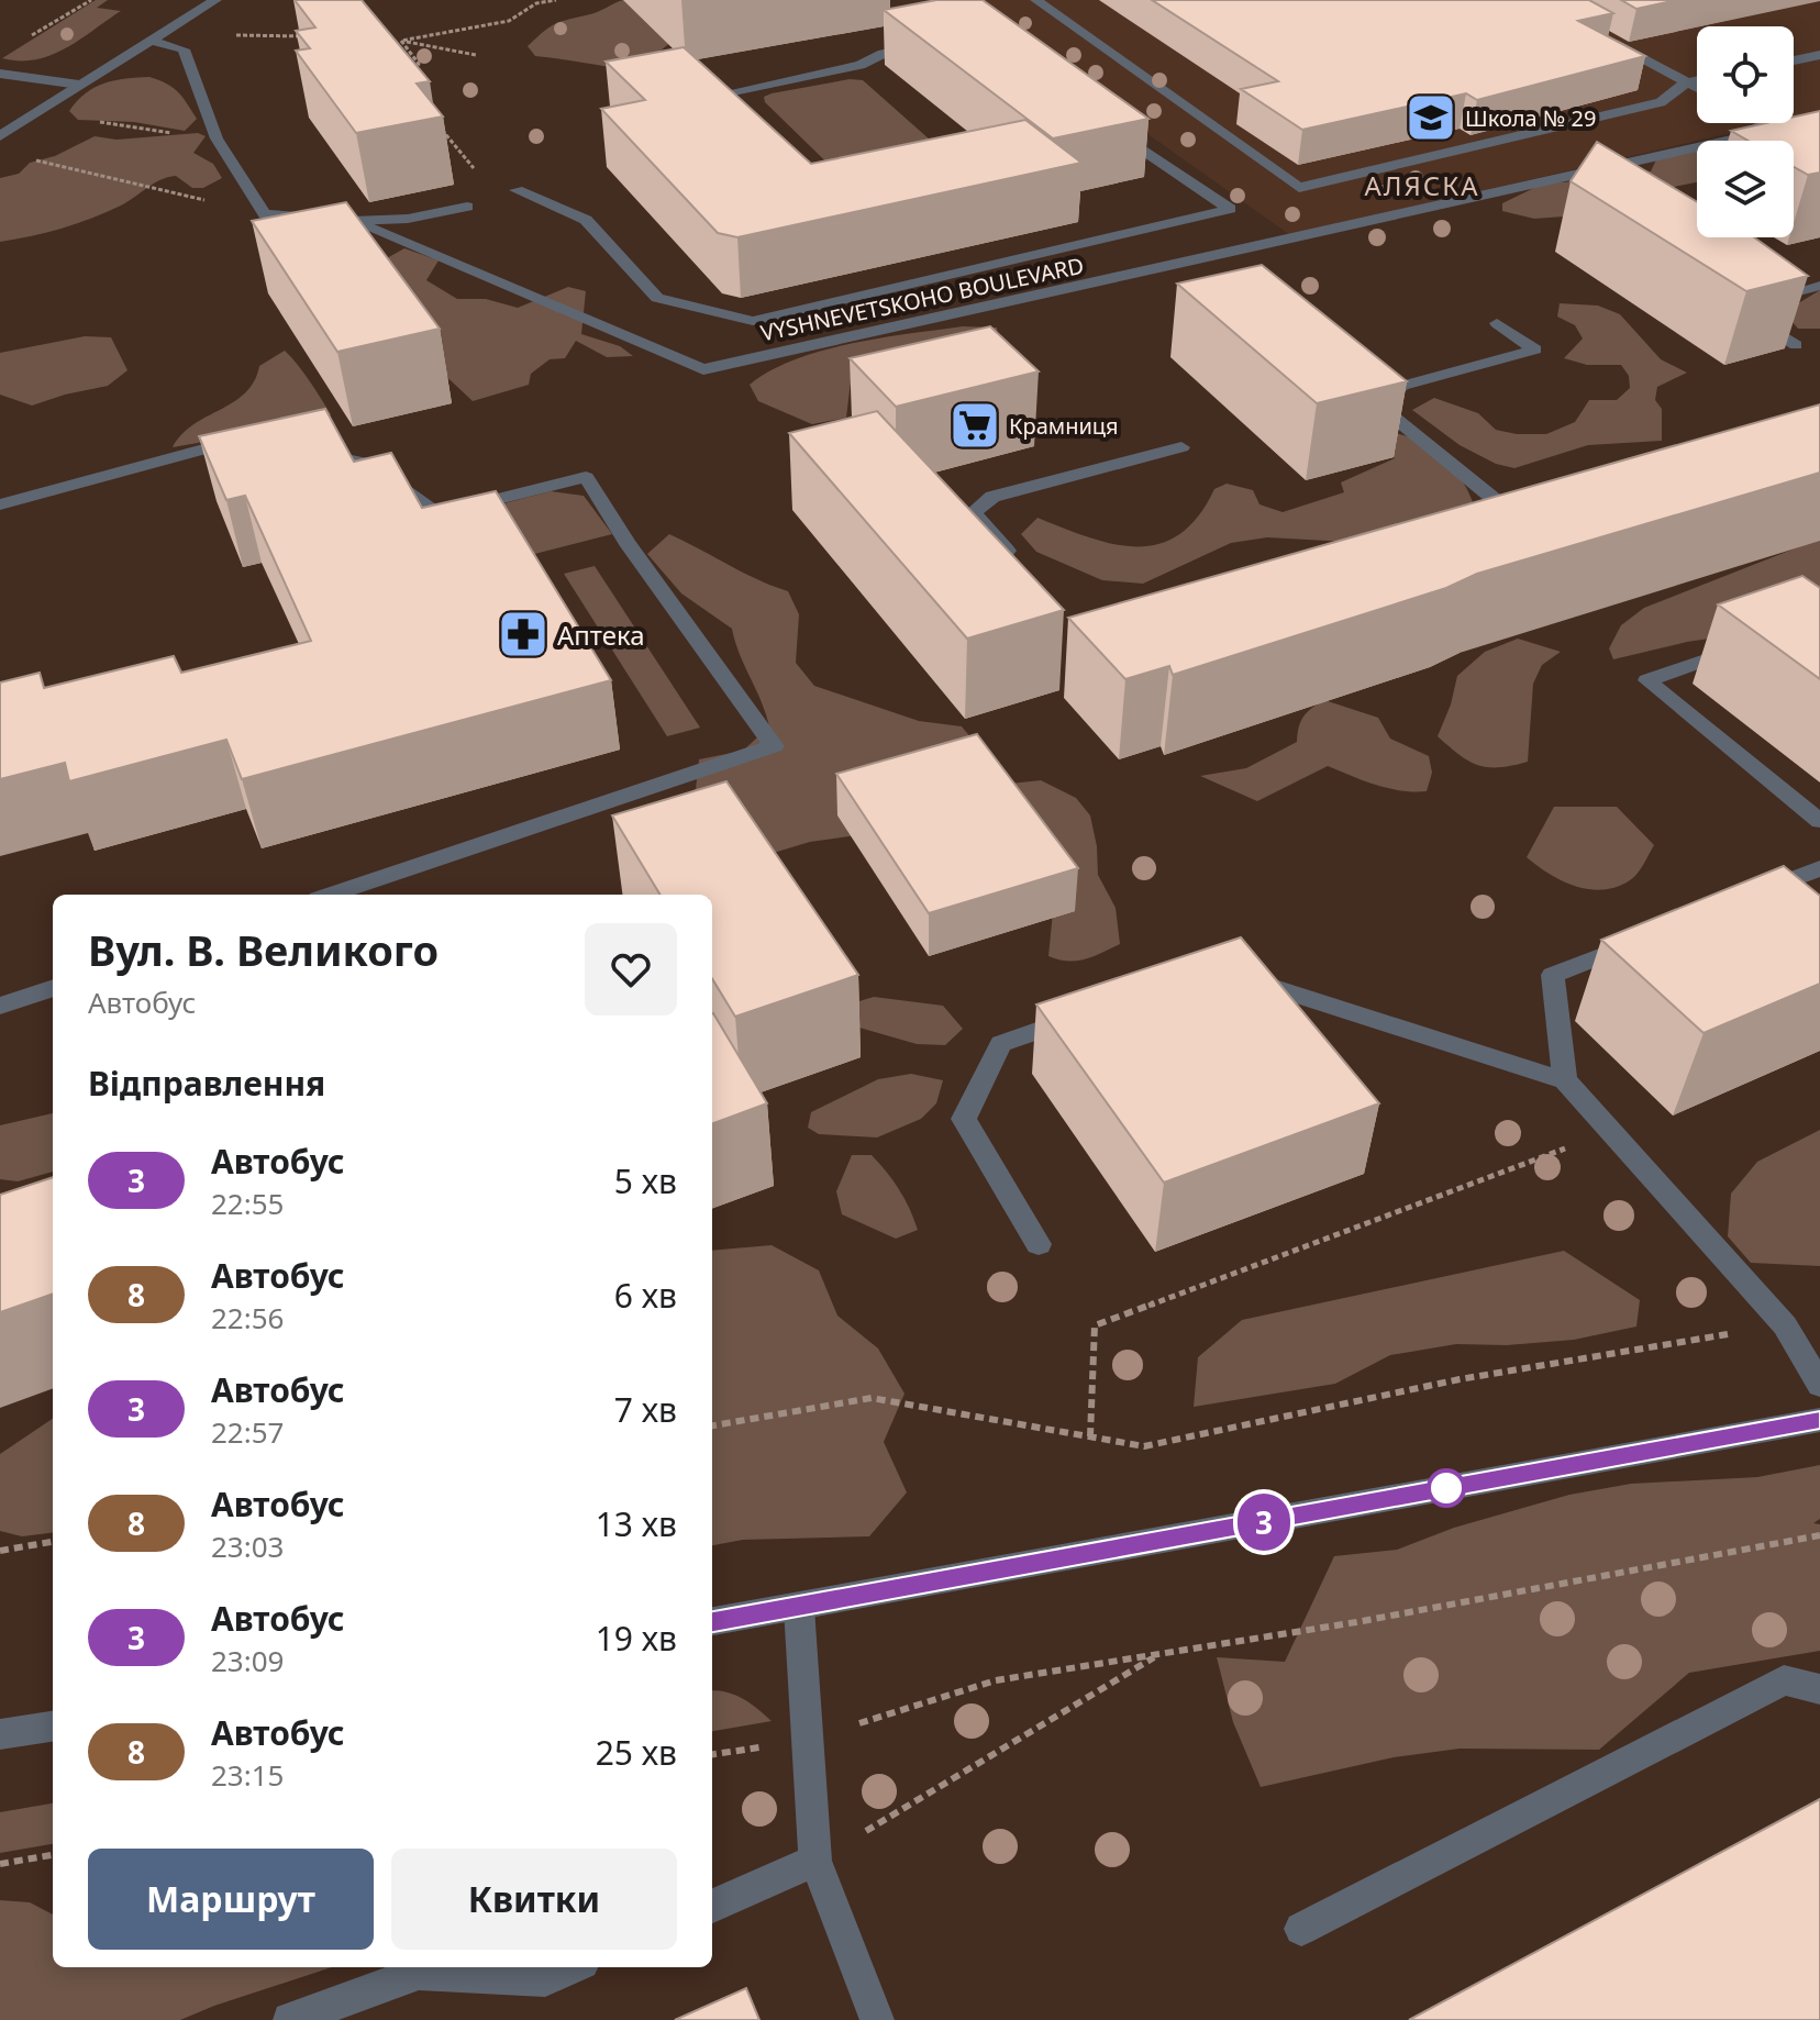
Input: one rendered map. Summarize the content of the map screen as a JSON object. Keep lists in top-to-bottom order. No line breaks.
{"streets":{"street":["VYSHNEVETSKOHO BOULEVARD"]},"districts":["АЛЯСКА"],"places":{"school or university":["Школа № 29"],"supermarket":["Крамниця"],"pharmacy":["Аптека"]},"lines":["bus line 3"],"page":{"on_map":"3","heading":[["Вул. В. Великого","Автобус"],"Відправлення"],"list":[{"mark":"3","name":"Автобус","note":"22:55","value":"5 хв"},{"mark":"8","name":"Автобус","note":"22:56","value":"6 хв"},{"mark":"3","name":"Автобус","note":"22:57","value":"7 хв"},{"mark":"8","name":"Автобус","note":"23:03","value":"13 хв"},{"mark":"3","name":"Автобус","note":"23:09","value":"19 хв"},{"mark":"8","name":"Автобус","note":"23:15","value":"25 хв"}],"buttons":["Маршрут","Квитки"]}}
